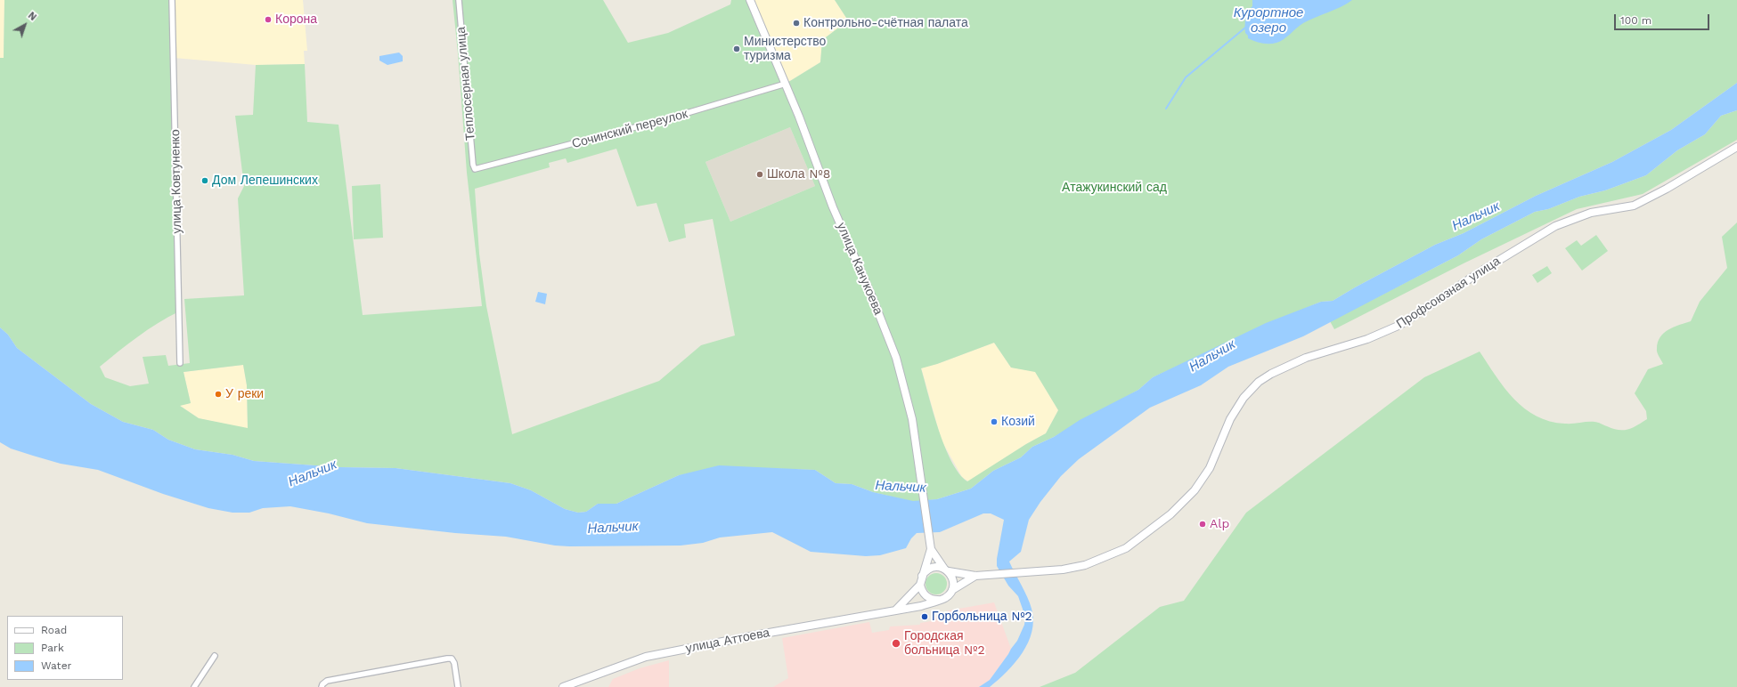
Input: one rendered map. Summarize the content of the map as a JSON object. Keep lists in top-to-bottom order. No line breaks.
{"streets":{"street":["Теплосерная улица","Сочинский переулок","улица Ковтуненко","улица Канукоева","Профсоюзная улица","улица Аттоева"]},"crossings":[["Теплосерная улица","Сочинский переулок"],["Сочинский переулок","улица Канукоева"],["Профсоюзная улица","улица Аттоева"]],"water":["Курортное озеро","Нальчик"],"parks":["Атажукинский сад"],"places":["Корона","Контрольно-счётная палата","Министерство туризма","Школа №8","Дом Лепешинских","У реки","Козий","Alp","Горбольница №2","Городская больница №2"],"legend":["Road","Park","Water"],"scale_bar":"100 m","north":"top right"}
